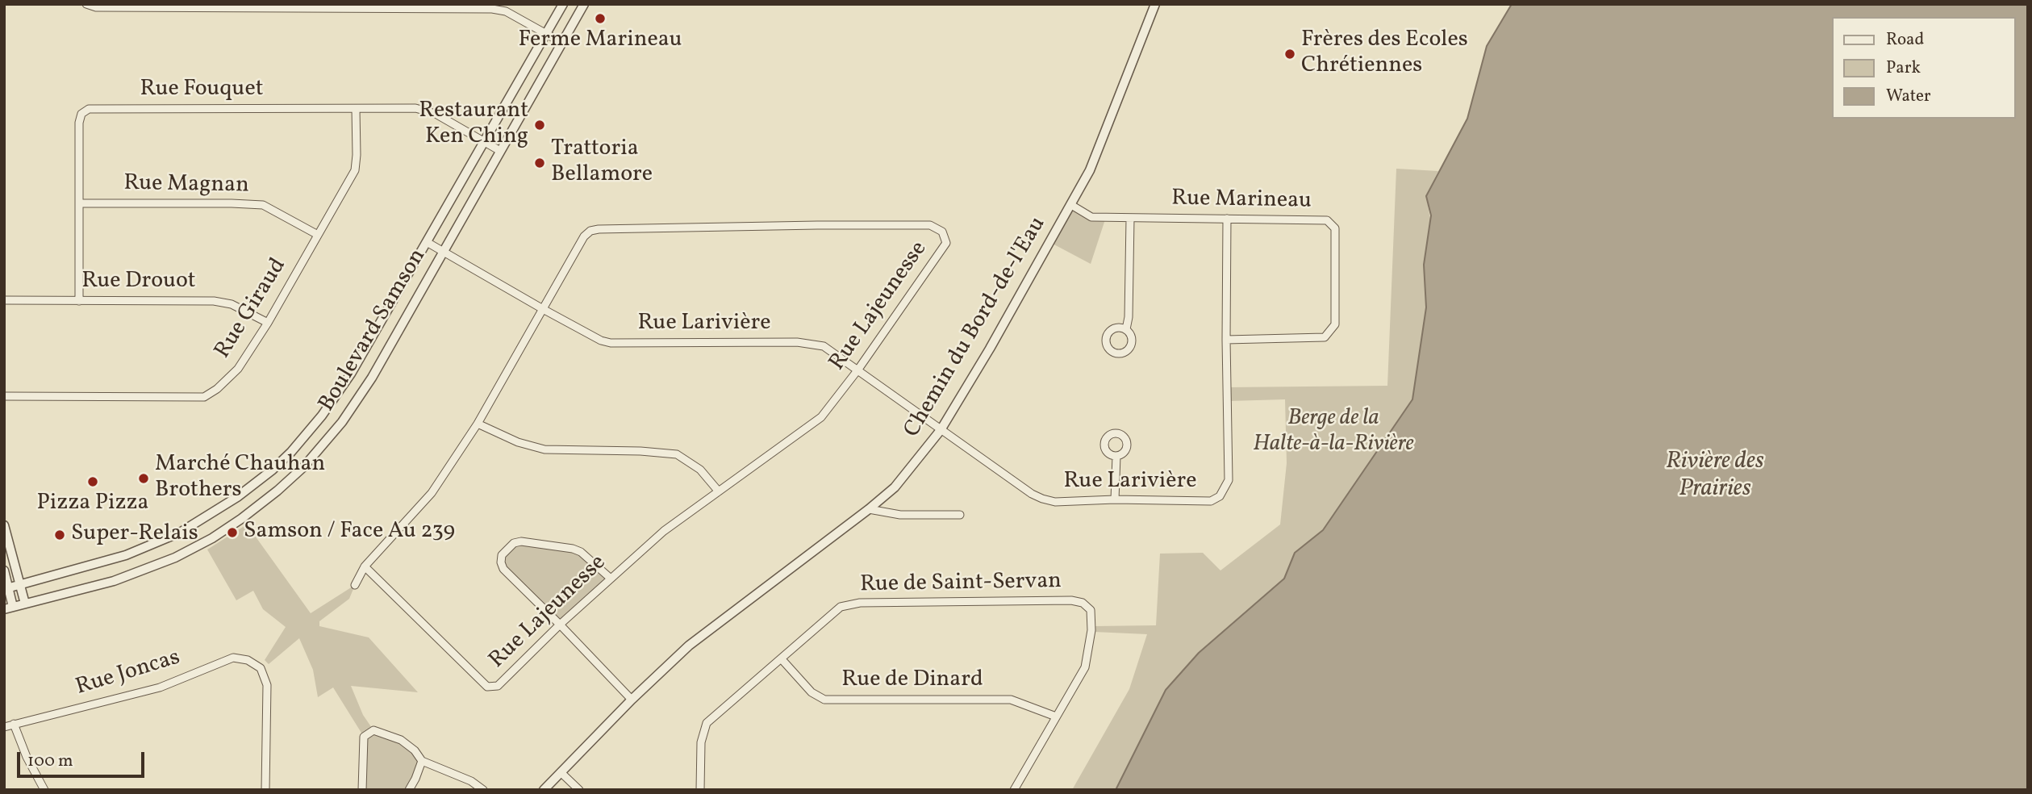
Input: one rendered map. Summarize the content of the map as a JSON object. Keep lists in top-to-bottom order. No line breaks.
{"streets":{"street":["Rue Fouquet","Rue Magnan","Rue Marineau","Rue Drouot","Rue Lajeunesse","Rue Giraud","Rue Larivière","Chemin du Bord-de-l'Eau","Boulevard Samson","Rue de Saint-Servan","Rue Joncas","Rue de Dinard"]},"crossings":[["Rue Fouquet","Rue Magnan"],["Rue Fouquet","Rue Drouot"],["Rue Fouquet","Rue Giraud"],["Rue Fouquet","Boulevard Samson"],["Rue Magnan","Rue Giraud"],["Rue Marineau","Rue Larivière"],["Rue Marineau","Chemin du Bord-de-l'Eau"],["Rue Drouot","Rue Giraud"],["Rue Lajeunesse","Rue Larivière"],["Rue Larivière","Chemin du Bord-de-l'Eau"],["Rue Larivière","Boulevard Samson"],["Rue de Saint-Servan","Rue de Dinard"]],"water":["Rivière des Prairies"],"parks":["Berge de la Halte-à-la-Rivière"],"places":["Ferme Marineau","Frères des Ecoles Chrétiennes","Restaurant Ken Ching","Trattoria Bellamore","Marché Chauhan Brothers","Pizza Pizza","Samson / Face Au 239","Super-Relais"],"legend":["Road","Park","Water"],"scale_bar":"100 m"}
